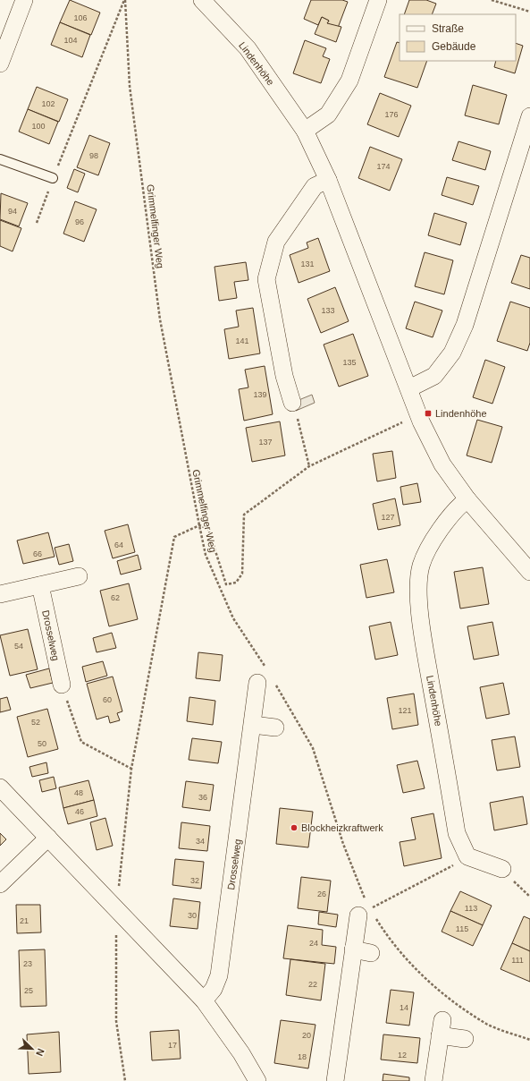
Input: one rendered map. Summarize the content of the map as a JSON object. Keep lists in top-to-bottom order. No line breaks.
{"streets":{"street":["Lindenhöhe","Drosselweg"],"path":["Grimmelfinger Weg"]},"crossings":[["Grimmelfinger Weg","Drosselweg"]],"places":{"transit":["Lindenhöhe"],"other":["Blockheizkraftwerk"]},"house_numbers":["106","104","102","176","100","98","174","94","96","131","133","141","135","139","137","127","64","66","62","54","60","121","52","50","48","36","46","34","32","26","113","30","21","115","24","111","23","22","25","14","20","17","12","18"],"legend":["Straße","Gebäude"],"north":"bottom right"}
